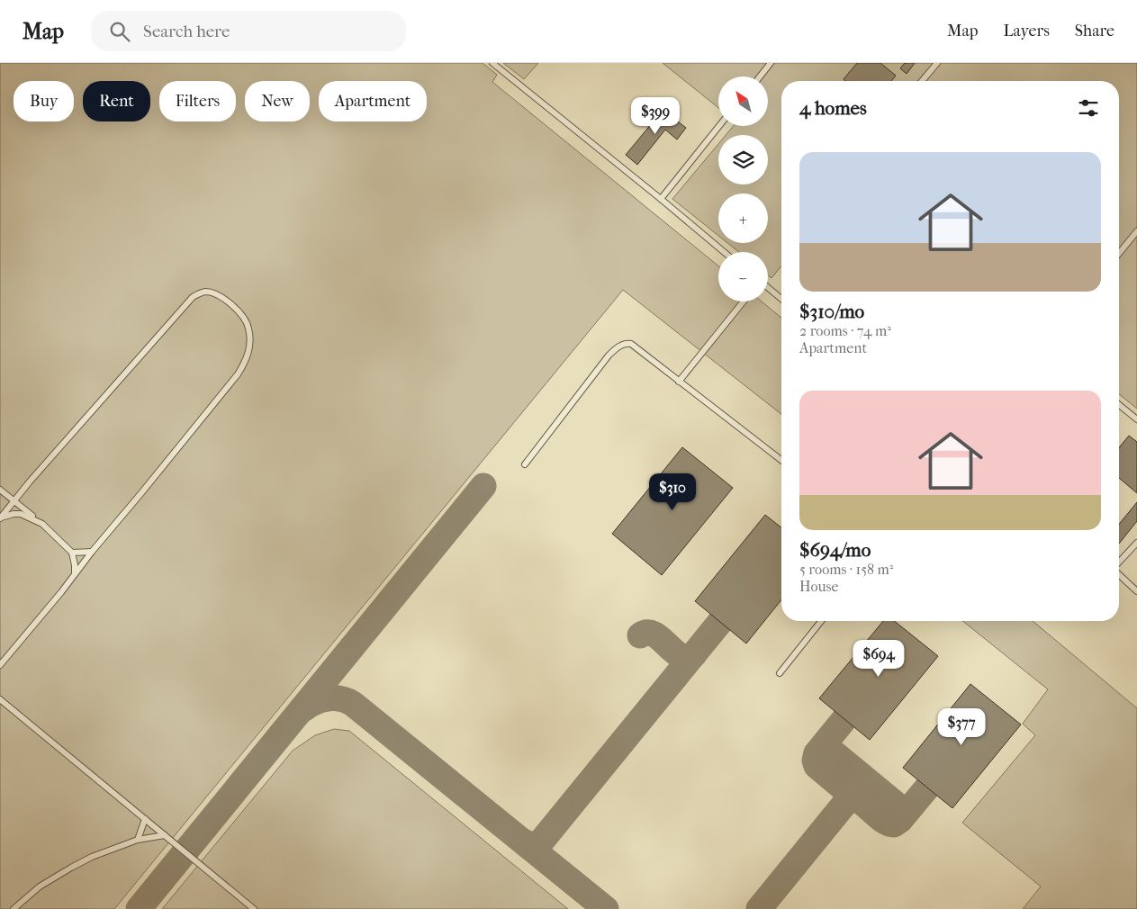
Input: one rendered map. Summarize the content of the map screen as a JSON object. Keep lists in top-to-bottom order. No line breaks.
{"north":"top left","page":{"header":"Map","search":"Search here","nav":["Map","Layers","Share"],"map_buttons":["+","−"],"chip":["Buy","Rent","Filters","New","Apartment"],"heading":"4 homes","price":["$399","$310","$694","$377"],"list":[{"name":"$310/mo","note":"2 rooms · 74 m² · Apartment"},{"name":"$694/mo","note":"5 rooms · 158 m² · House"}]}}
